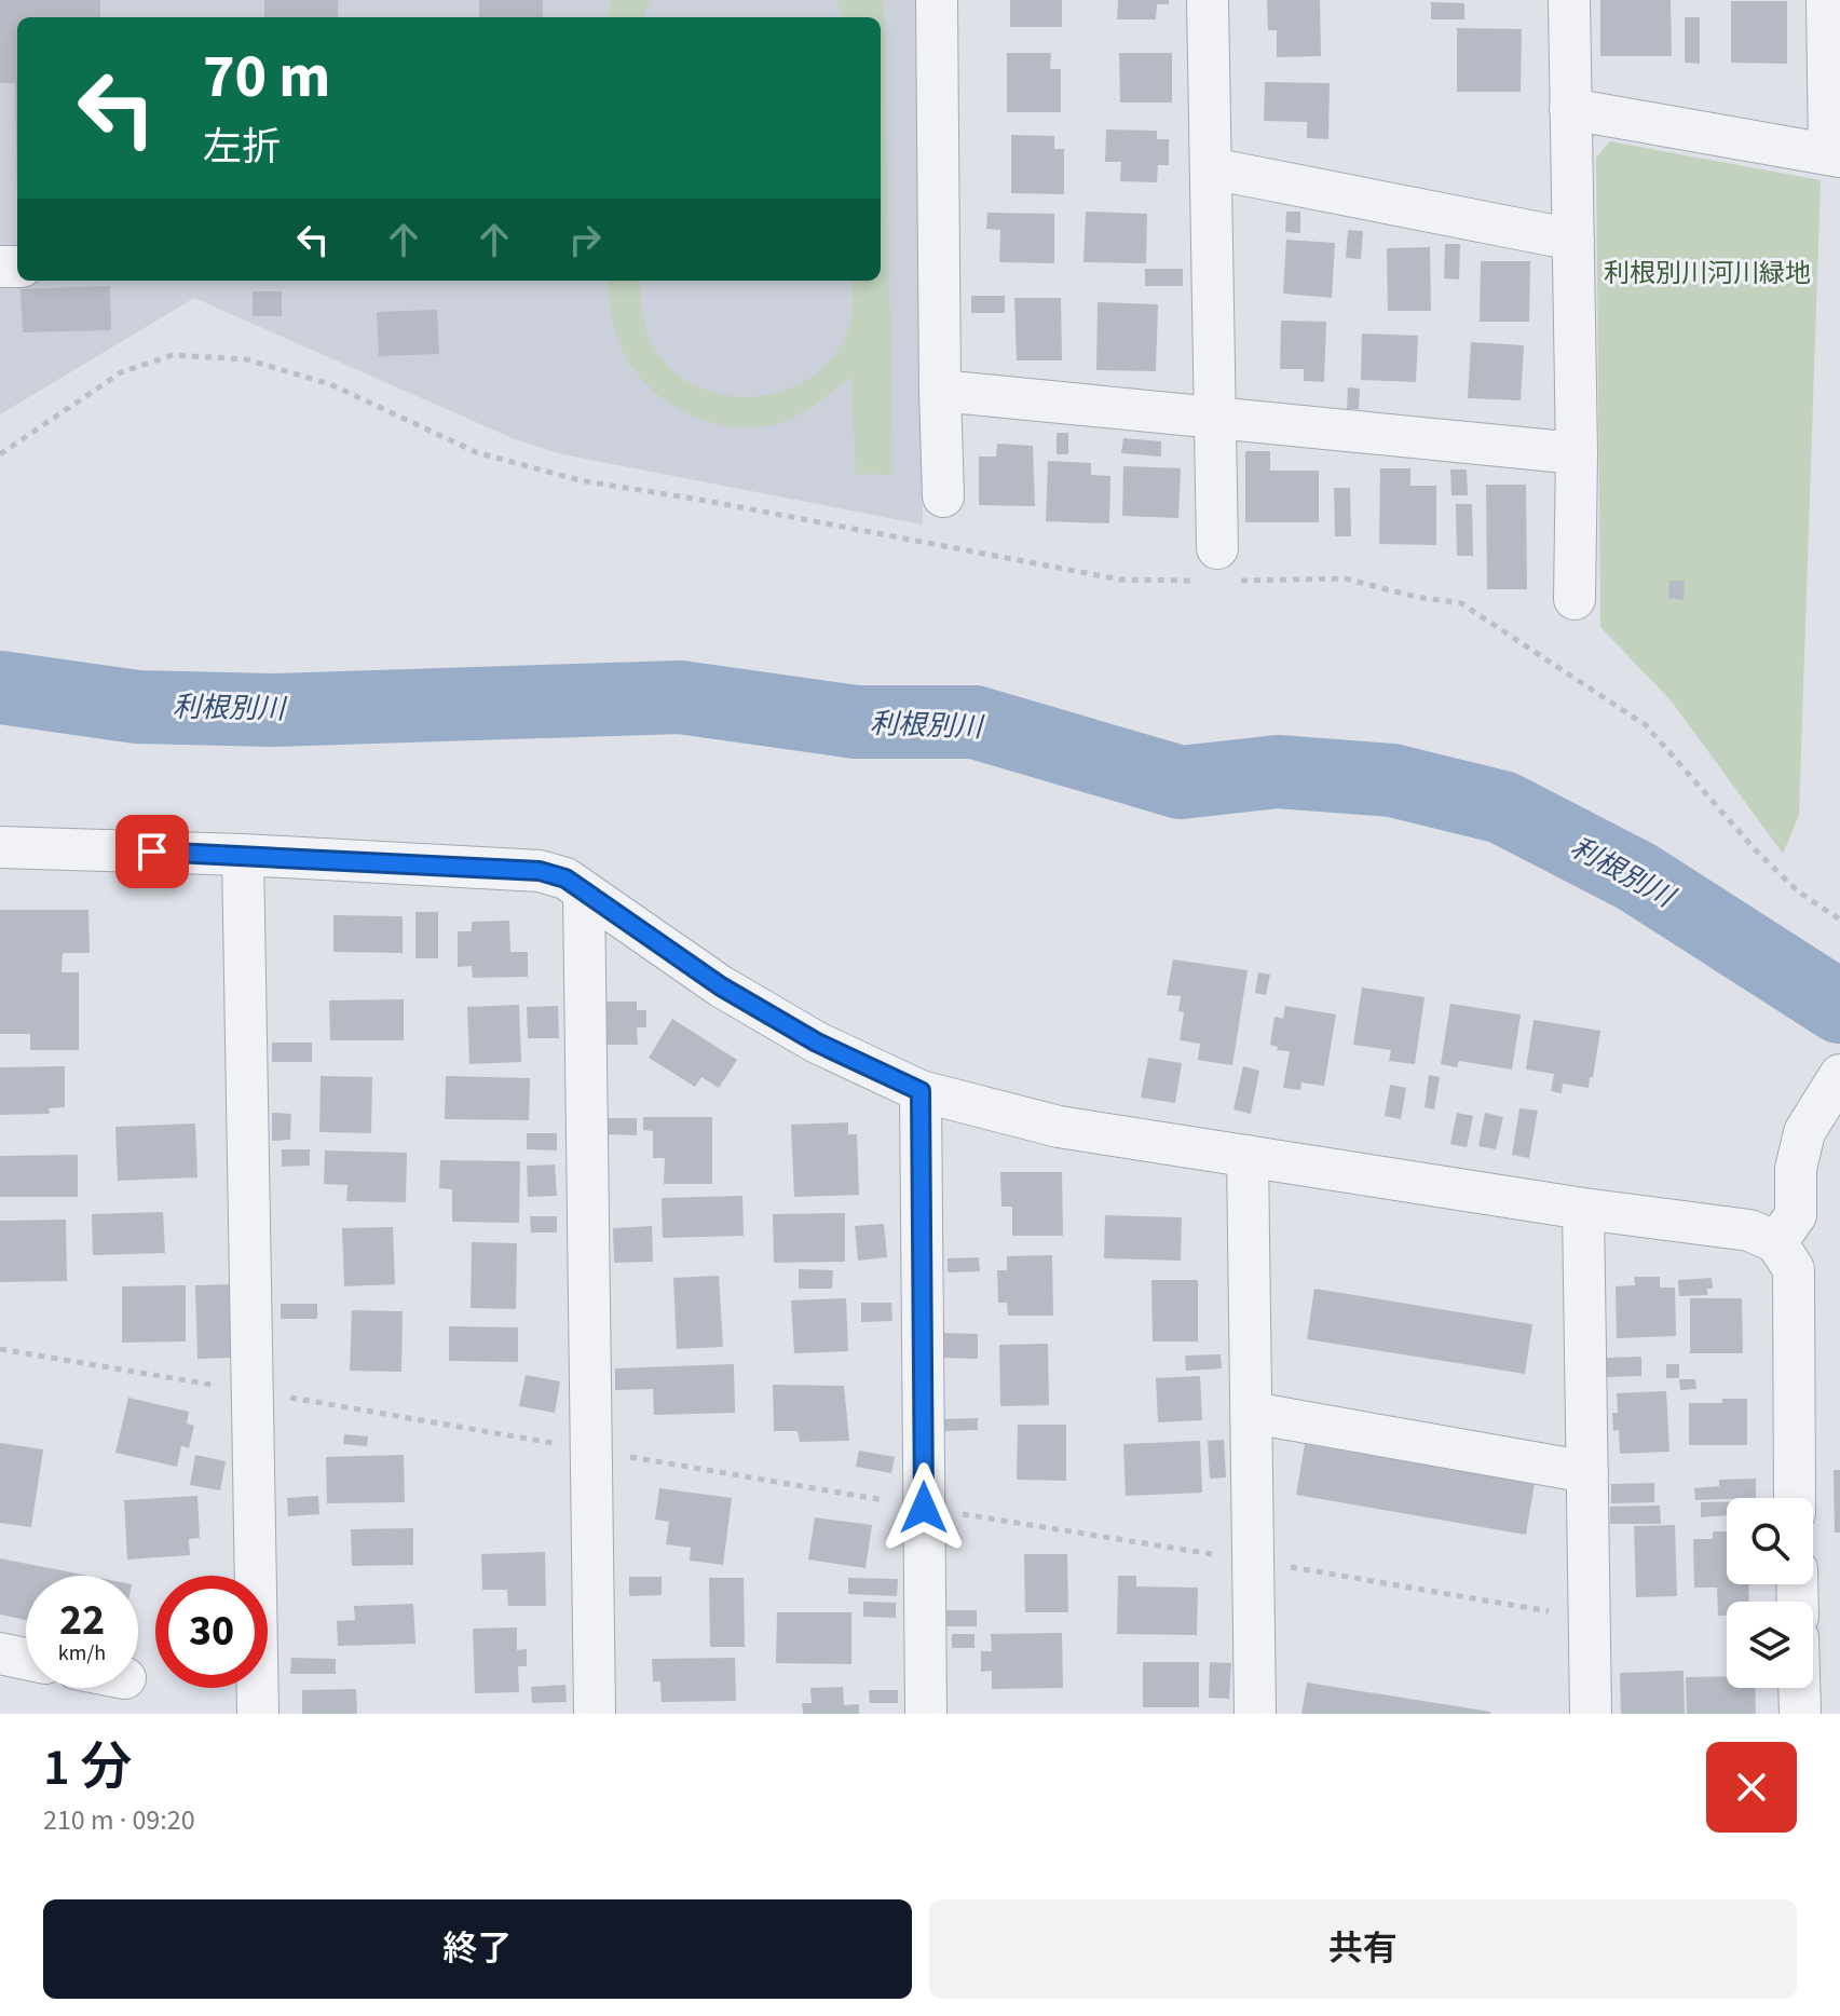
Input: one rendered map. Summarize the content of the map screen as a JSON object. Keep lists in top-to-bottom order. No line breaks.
{"water":["利根別川"],"parks":["利根別川河川緑地"],"page":{"turn":["70 m","左折"],"speed":"22 km/h","limit":"30","heading":["1 分","210 m · 09:20"],"buttons":["終了","共有"]}}
